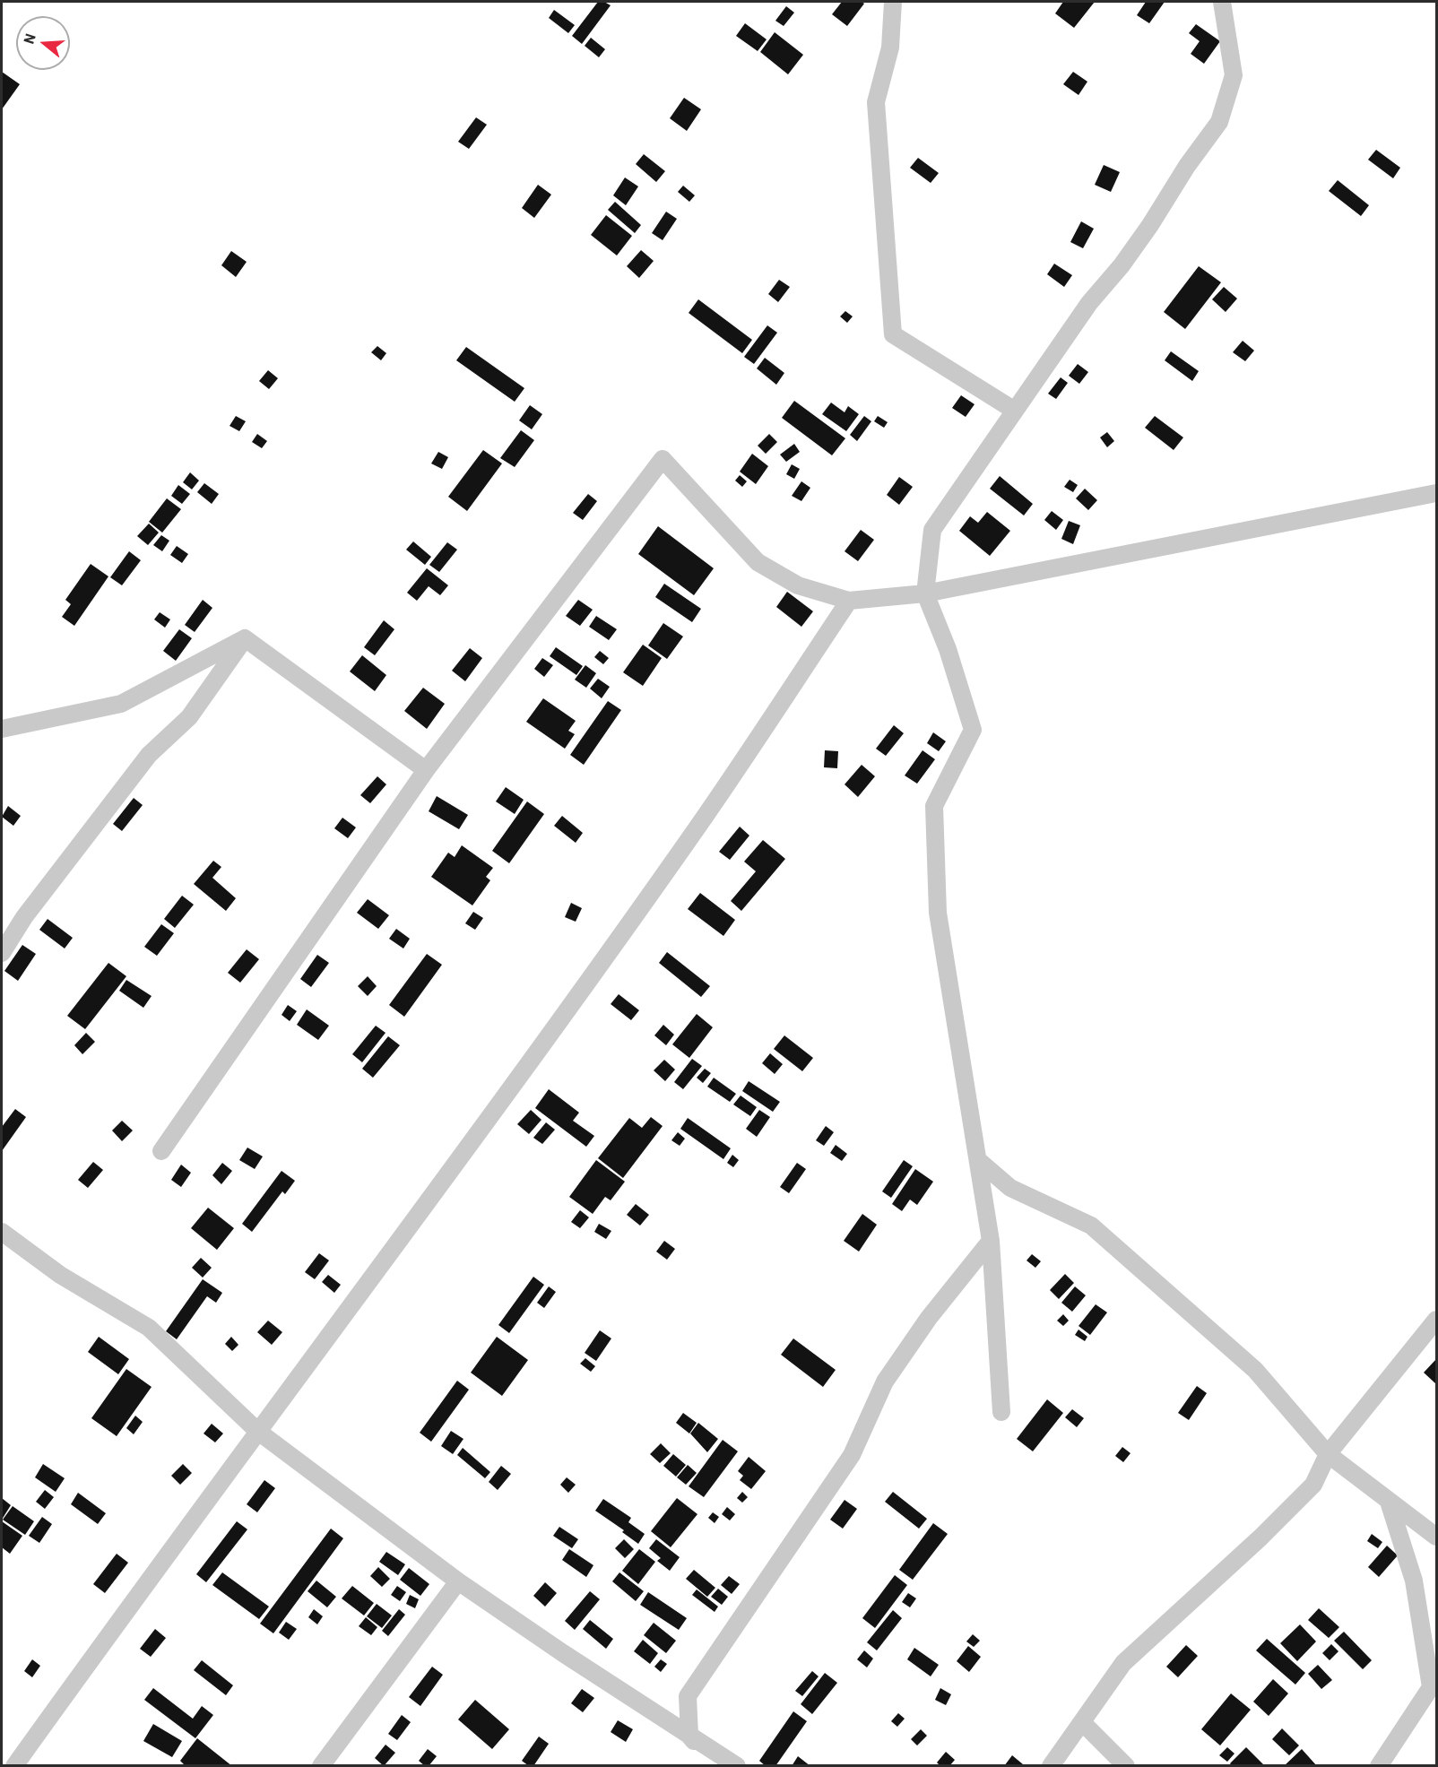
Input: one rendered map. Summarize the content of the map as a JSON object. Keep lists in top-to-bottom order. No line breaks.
{"north":"left"}
